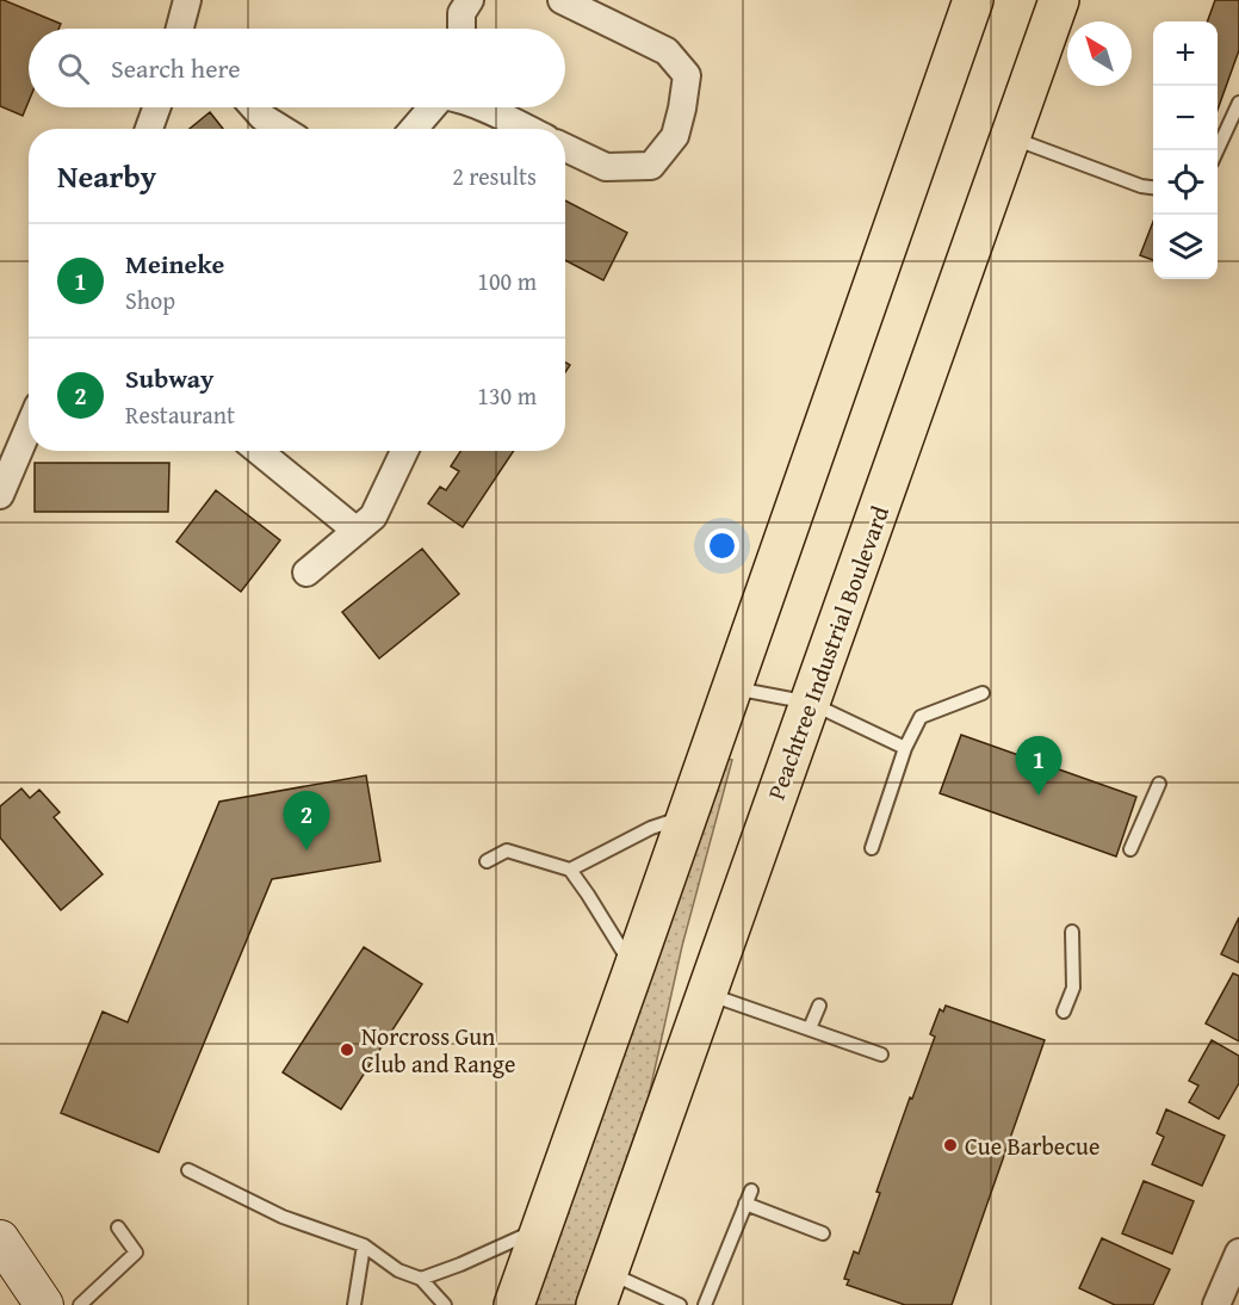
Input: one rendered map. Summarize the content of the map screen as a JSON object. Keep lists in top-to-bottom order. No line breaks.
{"streets":{"highway":["Peachtree Industrial Boulevard"]},"places":["Norcross Gun Club and Range","Cue Barbecue"],"north":"top left","page":{"map_buttons":["+","−"],"search":"Search here","heading":["Nearby","2 results"],"list":[{"mark":"1","name":"Meineke","note":"Shop","value":"100 m"},{"mark":"2","name":"Subway","note":"Restaurant","value":"130 m"}],"pins":["1","2"]}}
